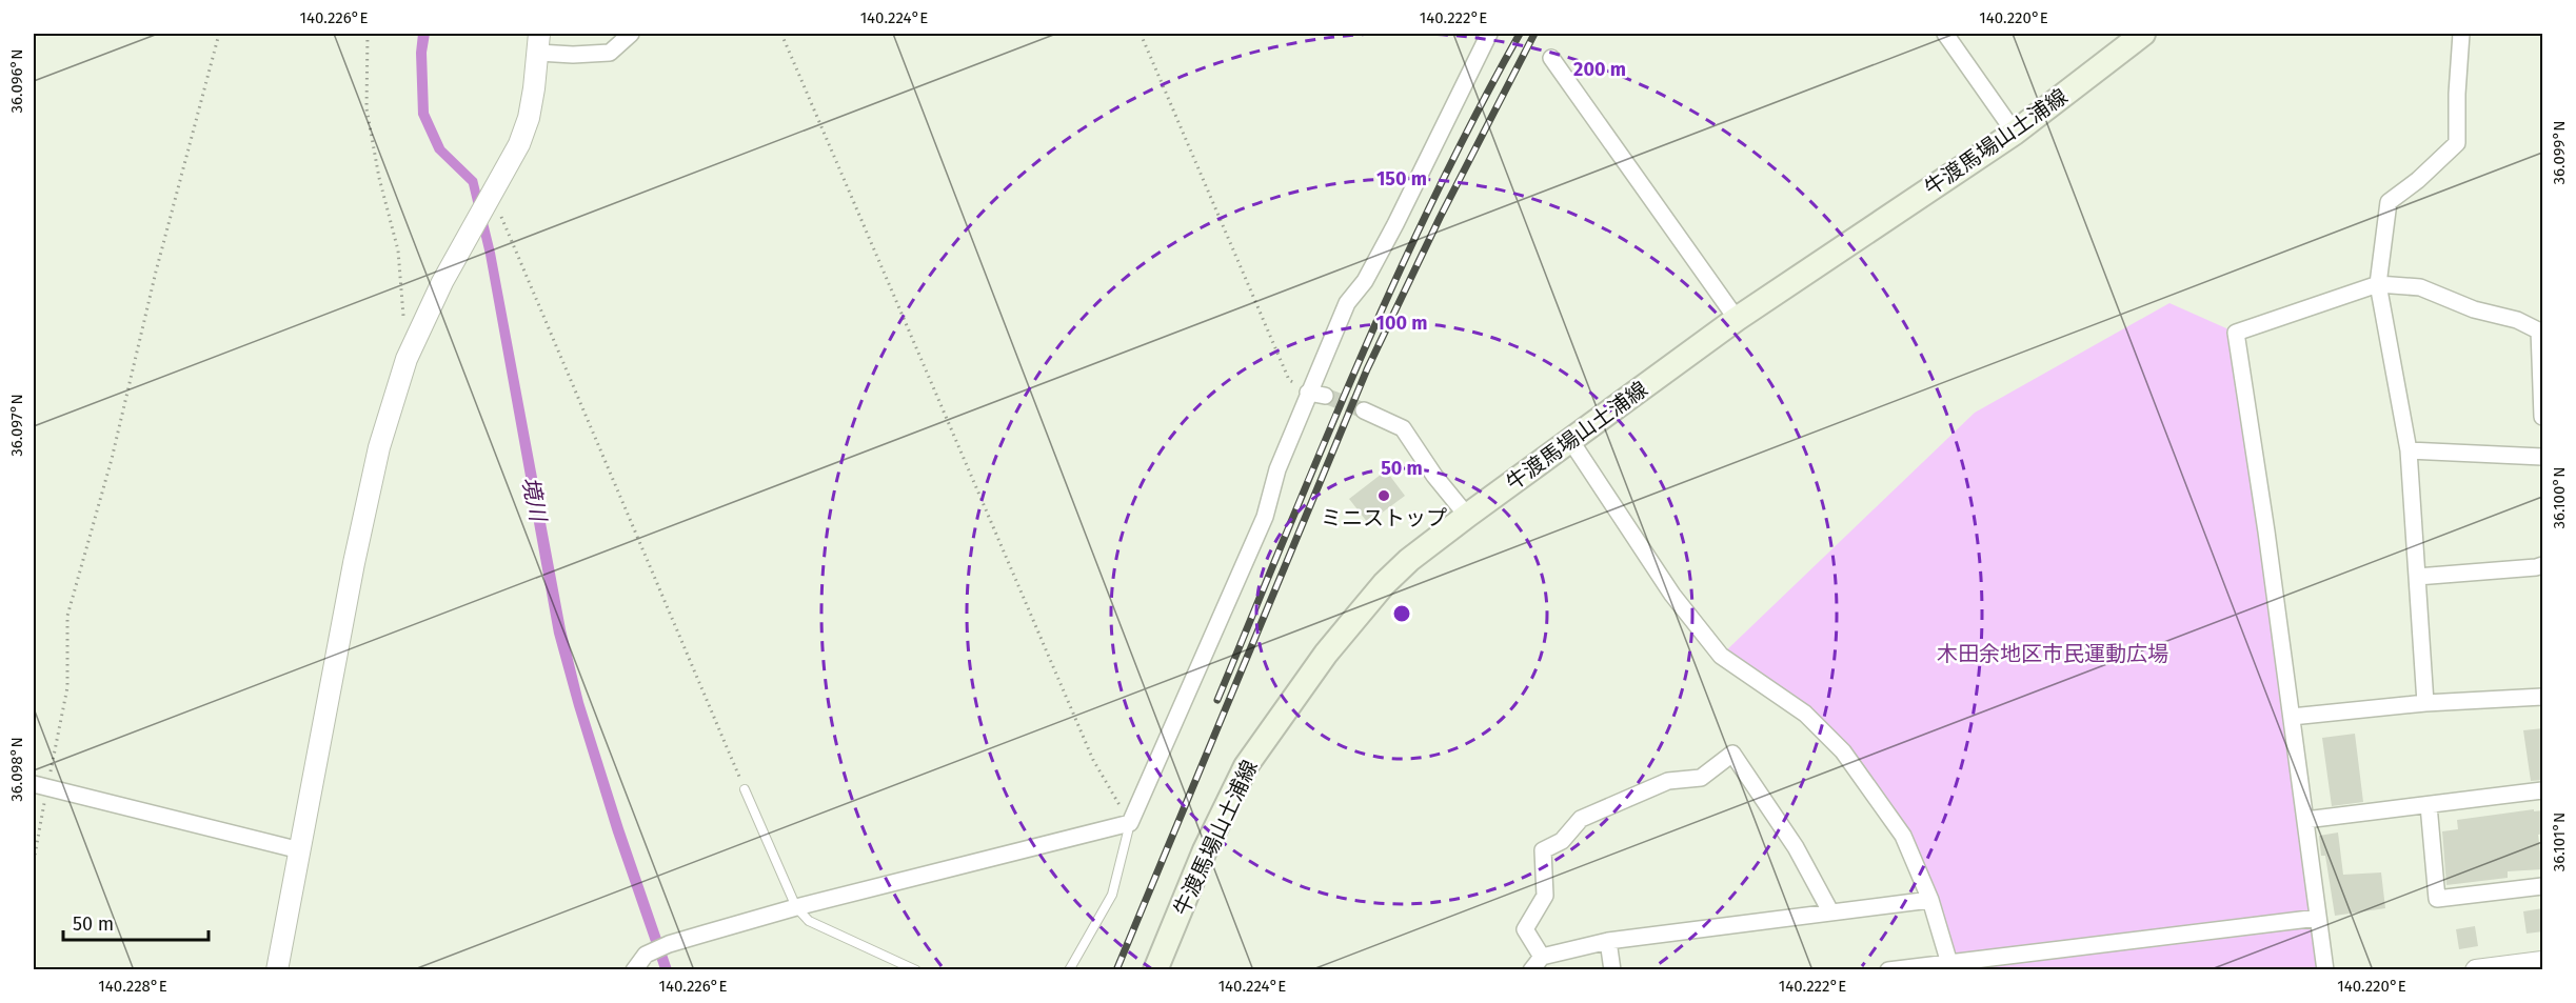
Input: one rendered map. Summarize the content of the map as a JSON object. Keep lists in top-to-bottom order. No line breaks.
{"streets":{"main road":["牛渡馬場山土浦線"]},"water":["境川"],"parks":["木田余地区市民運動広場"],"places":["ミニストップ"],"scale_bar":"50 m","coordinates":["140.226°E","140.224°E","140.222°E","140.220°E","36.096°N","36.099°N","36.097°N","36.100°N","36.098°N","36.101°N","140.228°E"],"rings":["200 m","150 m","100 m","50 m"]}
